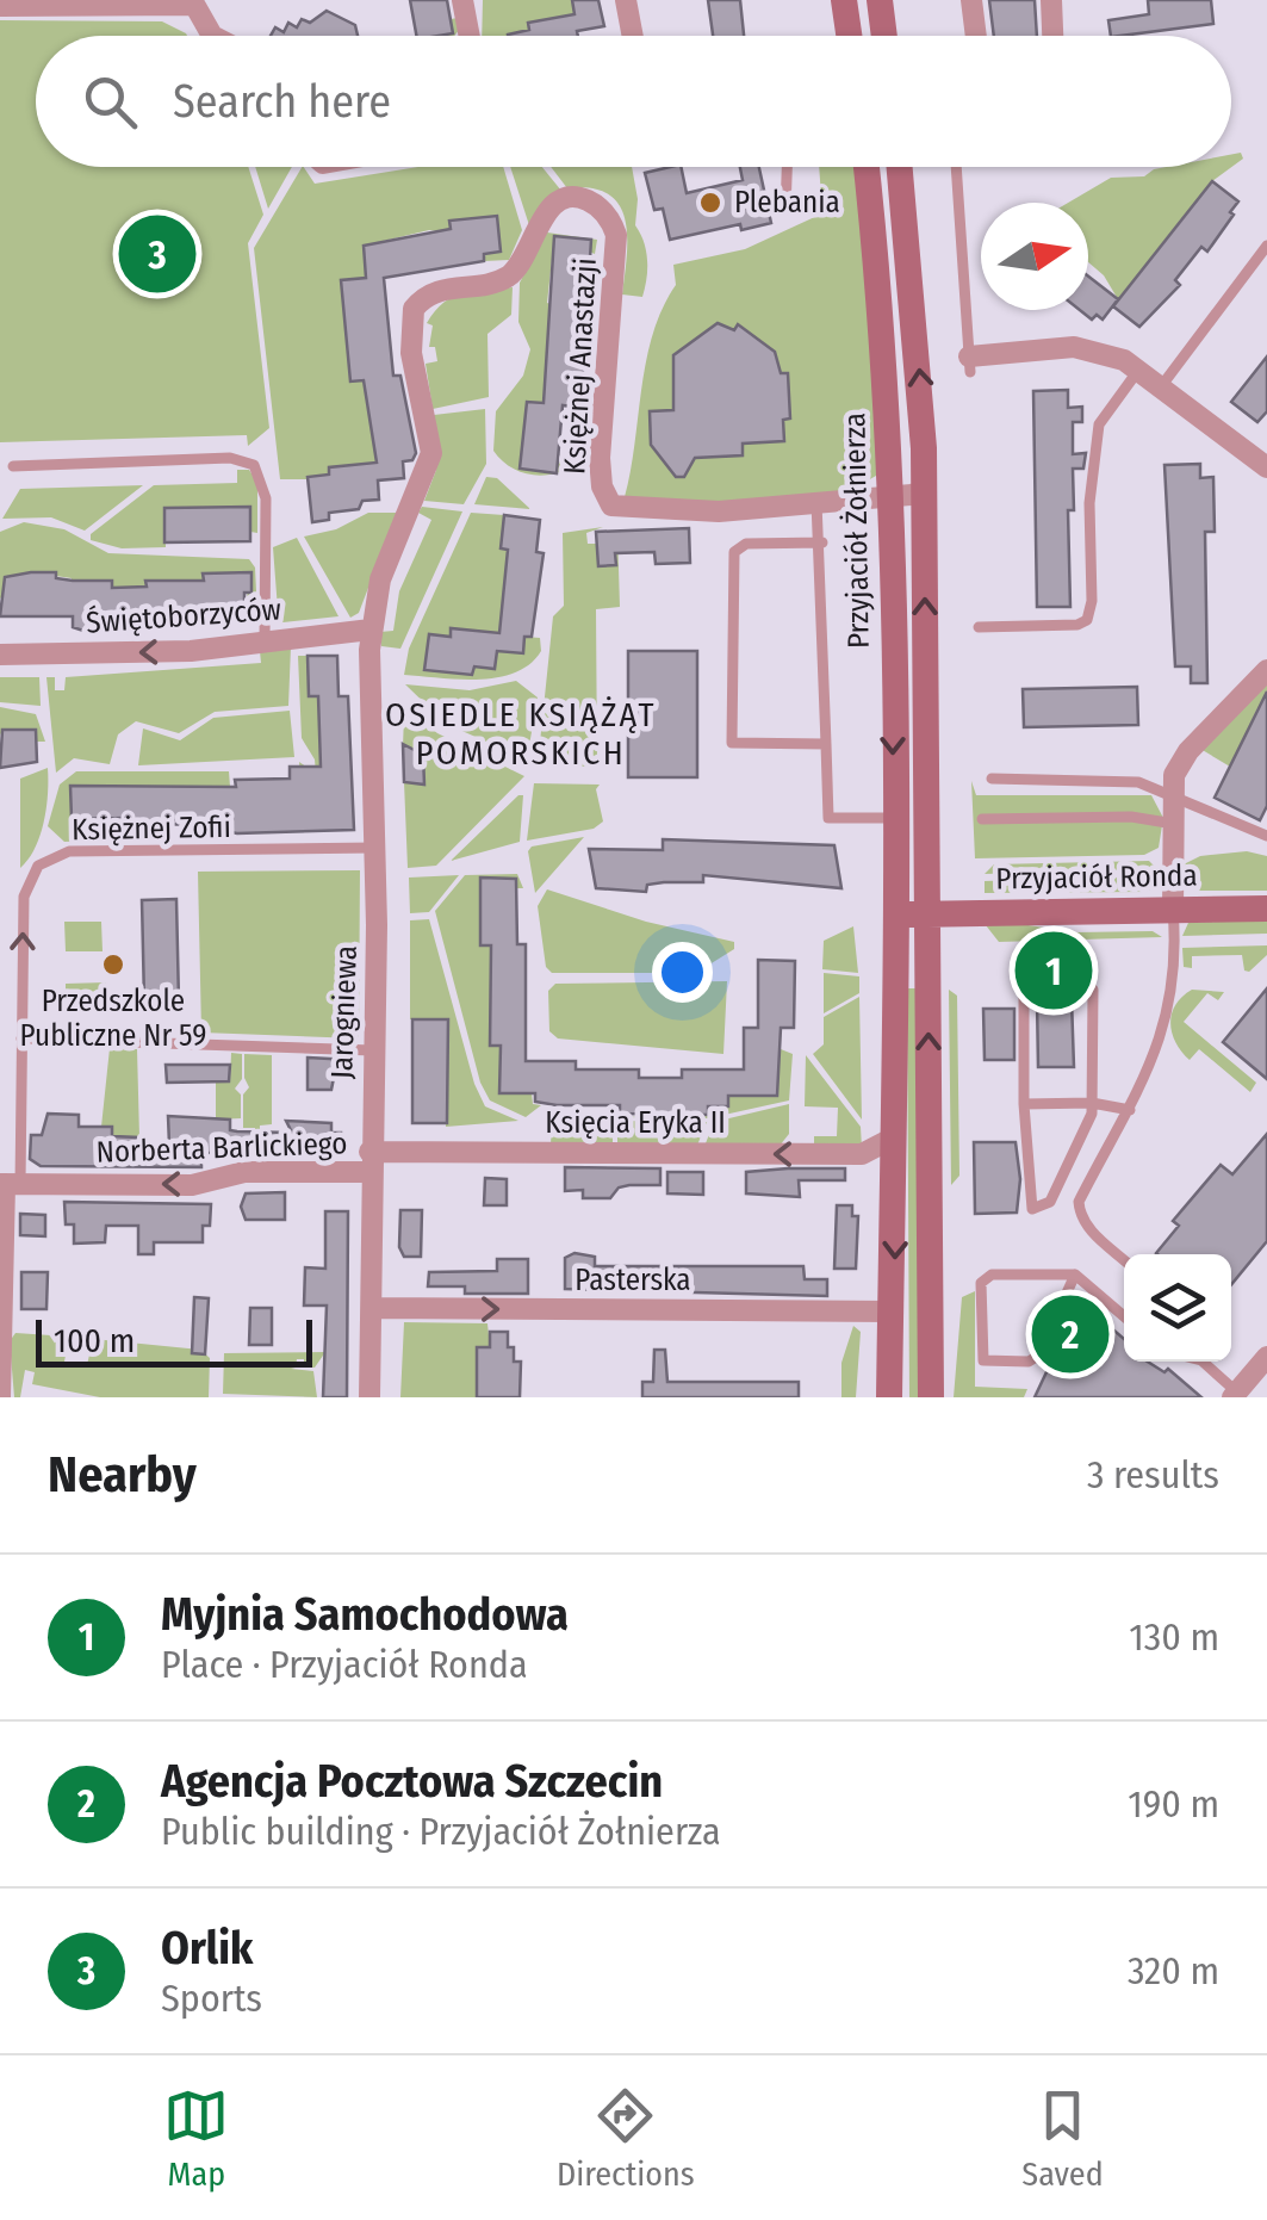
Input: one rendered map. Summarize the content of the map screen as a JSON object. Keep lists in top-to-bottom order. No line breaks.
{"streets":{"street":["Księżnej Anastazji","Przyjaciół Żołnierza","Świętoborzyców","Przyjaciół Ronda","Jarogniewa","Księcia Eryka II","Norberta Barlickiego","Pasterska"],"lane":["Księżnej Zofii"]},"crossings":[["Księżnej Anastazji","Przyjaciół Żołnierza"],["Księżnej Anastazji","Świętoborzyców"],["Księżnej Anastazji","Jarogniewa"],["Przyjaciół Żołnierza","Księcia Eryka II"],["Przyjaciół Żołnierza","Pasterska"],["Świętoborzyców","Jarogniewa"],["Księżnej Zofii","Jarogniewa"],["Księżnej Zofii","Norberta Barlickiego"],["Jarogniewa","Księcia Eryka II"],["Jarogniewa","Norberta Barlickiego"],["Jarogniewa","Pasterska"],["Księcia Eryka II","Norberta Barlickiego"]],"one_way":["Świętoborzyców","Księcia Eryka II","Norberta Barlickiego","Pasterska"],"districts":["OSIEDLE KSIĄŻĄT POMORSKICH"],"places":["Plebania","Przedszkole Publiczne Nr 59"],"scale_bar":"100 m","north":"right","page":{"search":"Search here","pins":["3","1","2"],"scale":"100 m","heading":["Nearby","3 results"],"list":[{"mark":"1","name":"Myjnia Samochodowa","note":"Place · Przyjaciół Ronda","value":"130 m"},{"mark":"2","name":"Agencja Pocztowa Szczecin","note":"Public building · Przyjaciół Żołnierza","value":"190 m"},{"mark":"3","name":"Orlik","note":"Sports","value":"320 m"}],"nav":["Map","Directions","Saved"]}}
